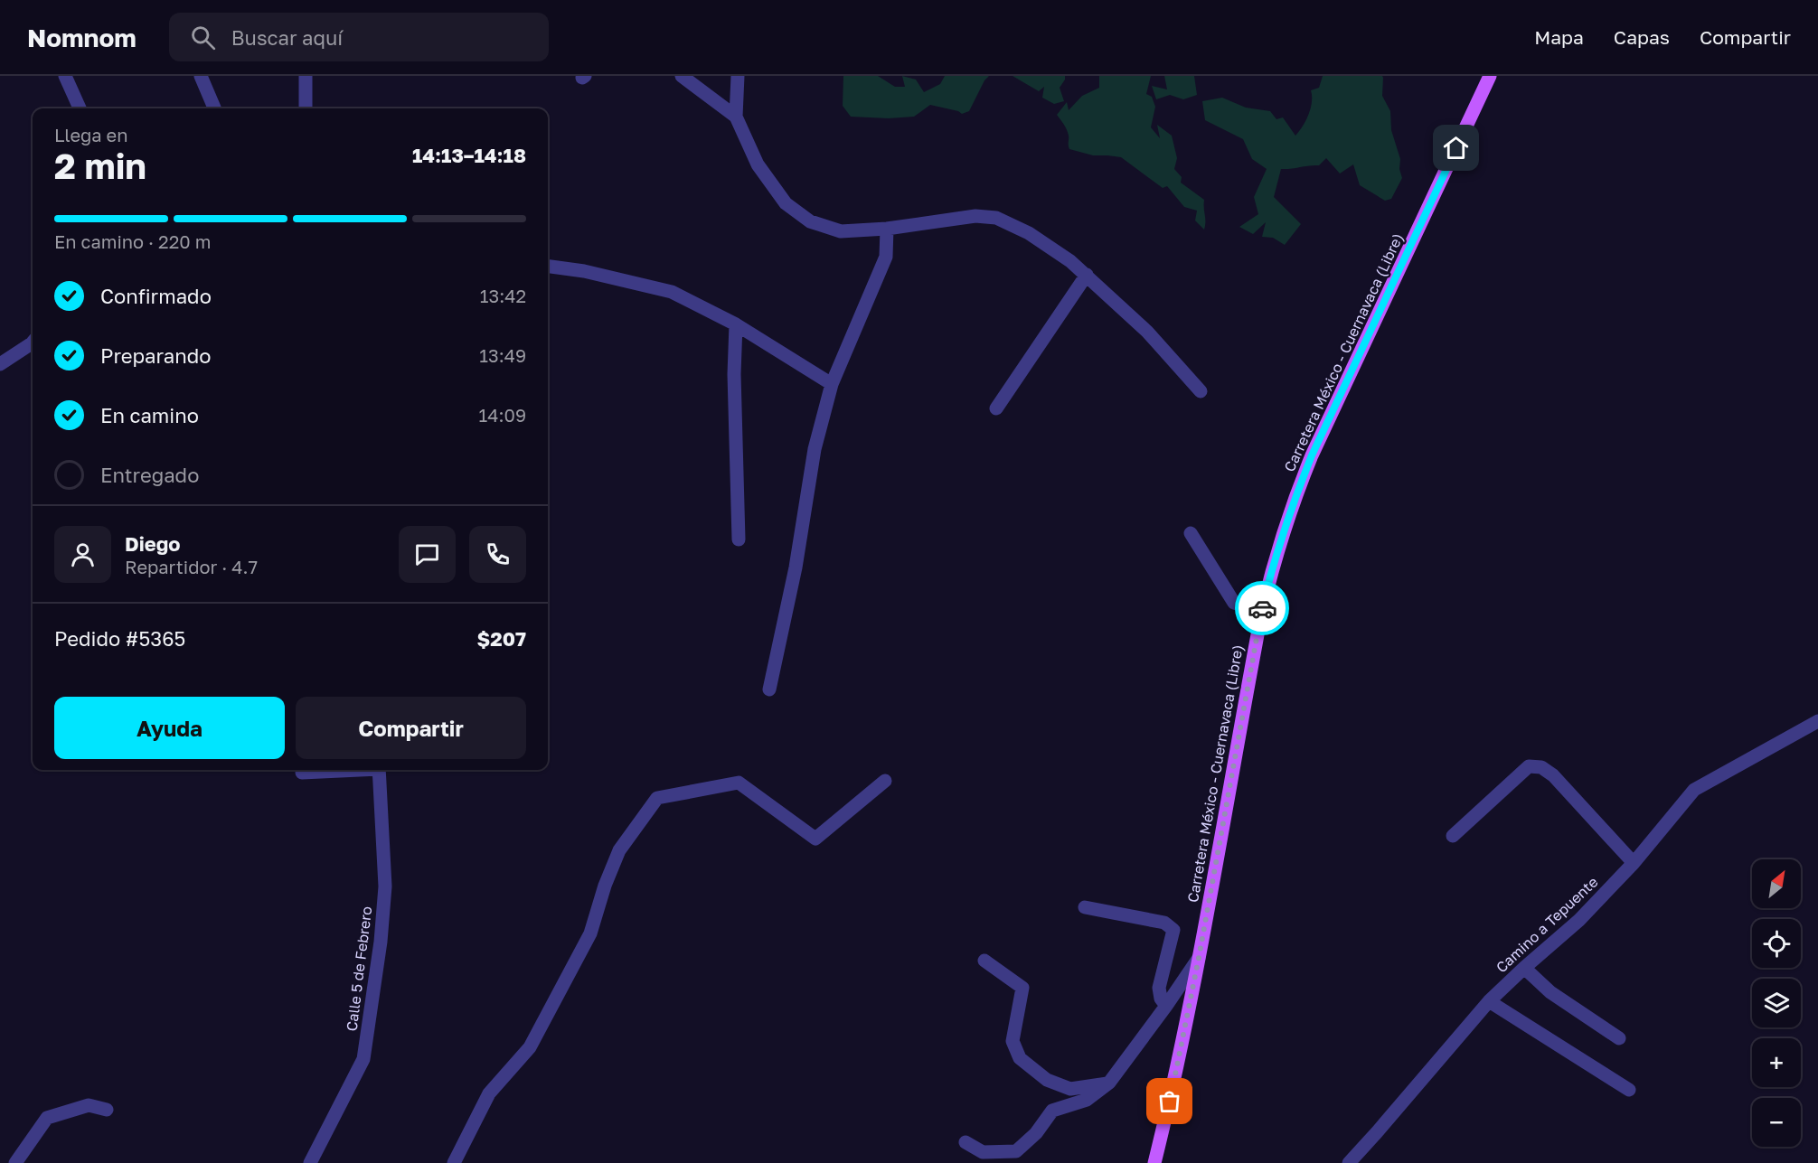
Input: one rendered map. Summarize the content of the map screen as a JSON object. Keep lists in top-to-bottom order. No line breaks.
{"streets":{"main road":["Carretera México - Cuernavaca (Libre)"],"street":["Camino a Tepuente","Calle 5 de Febrero"]},"north":"top right","page":{"header":"Nomnom","search":"Buscar aquí","nav":["Mapa","Capas","Compartir"],"heading":["2 min","Llega en","14:13–14:18"],"panel":["Diego","Repartidor · 4.7","Pedido #5365","$207"],"bar":"En camino · 220 m","list":[["Confirmado","13:42"],["Preparando","13:49"],["En camino","14:09"],"Entregado"],"buttons":["Ayuda","Compartir"],"map_buttons":["+","−"]}}
